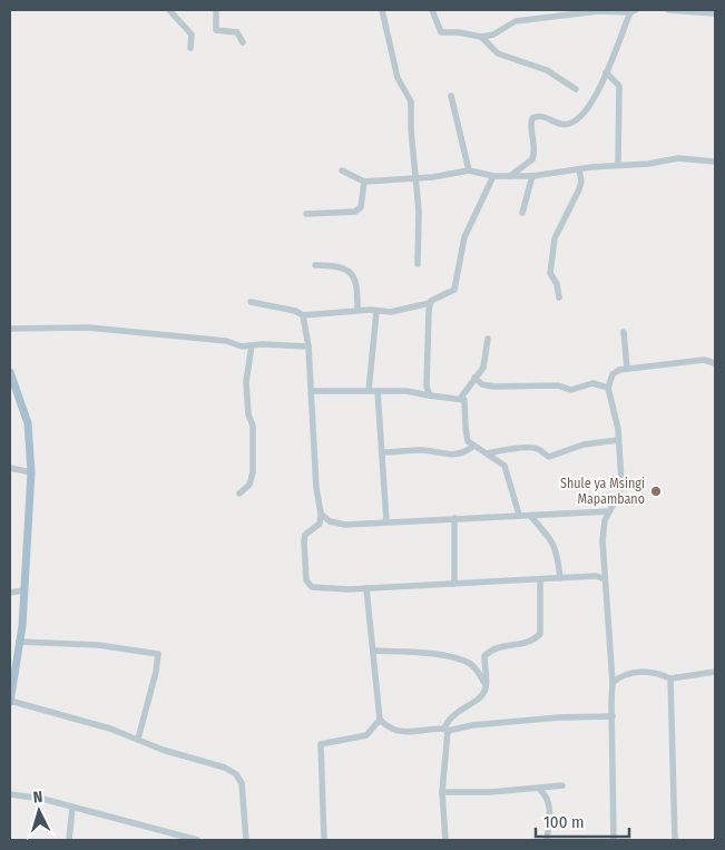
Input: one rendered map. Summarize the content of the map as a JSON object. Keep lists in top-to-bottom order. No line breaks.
{"places":["Shule ya Msingi Mapambano"],"scale_bar":"100 m","north":"top"}
